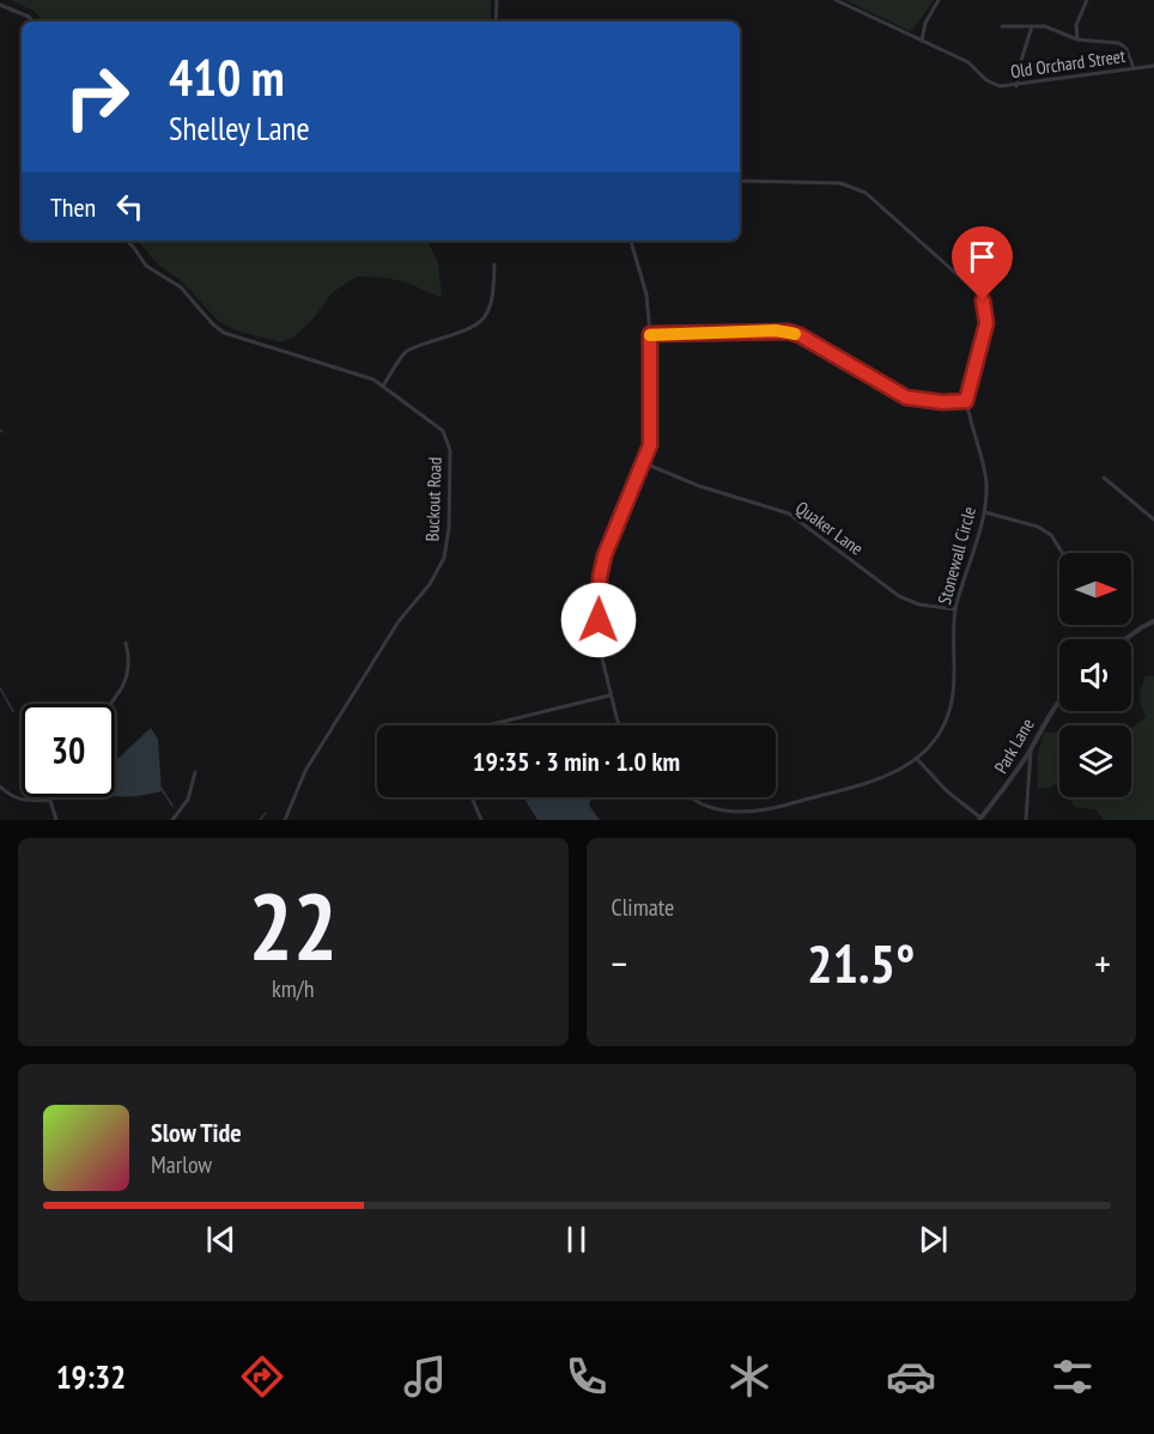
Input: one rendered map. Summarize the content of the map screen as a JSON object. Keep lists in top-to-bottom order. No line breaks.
{"streets":{"street":["Old Orchard Street","Buckout Road","Quaker Lane","Stonewall Circle","Park Lane"]},"crossings":[["Quaker Lane","Stonewall Circle"]],"north":"right","page":{"turn":["410 m","Shelley Lane"],"then":"Then","limit":"30","trip":"19:35 · 3 min · 1.0 km","tile":[["22","km/h"],"Climate"],"heat":["−","21.5°","+"],"song":["Slow Tide","Marlow"],"tabs":"19:32"}}
